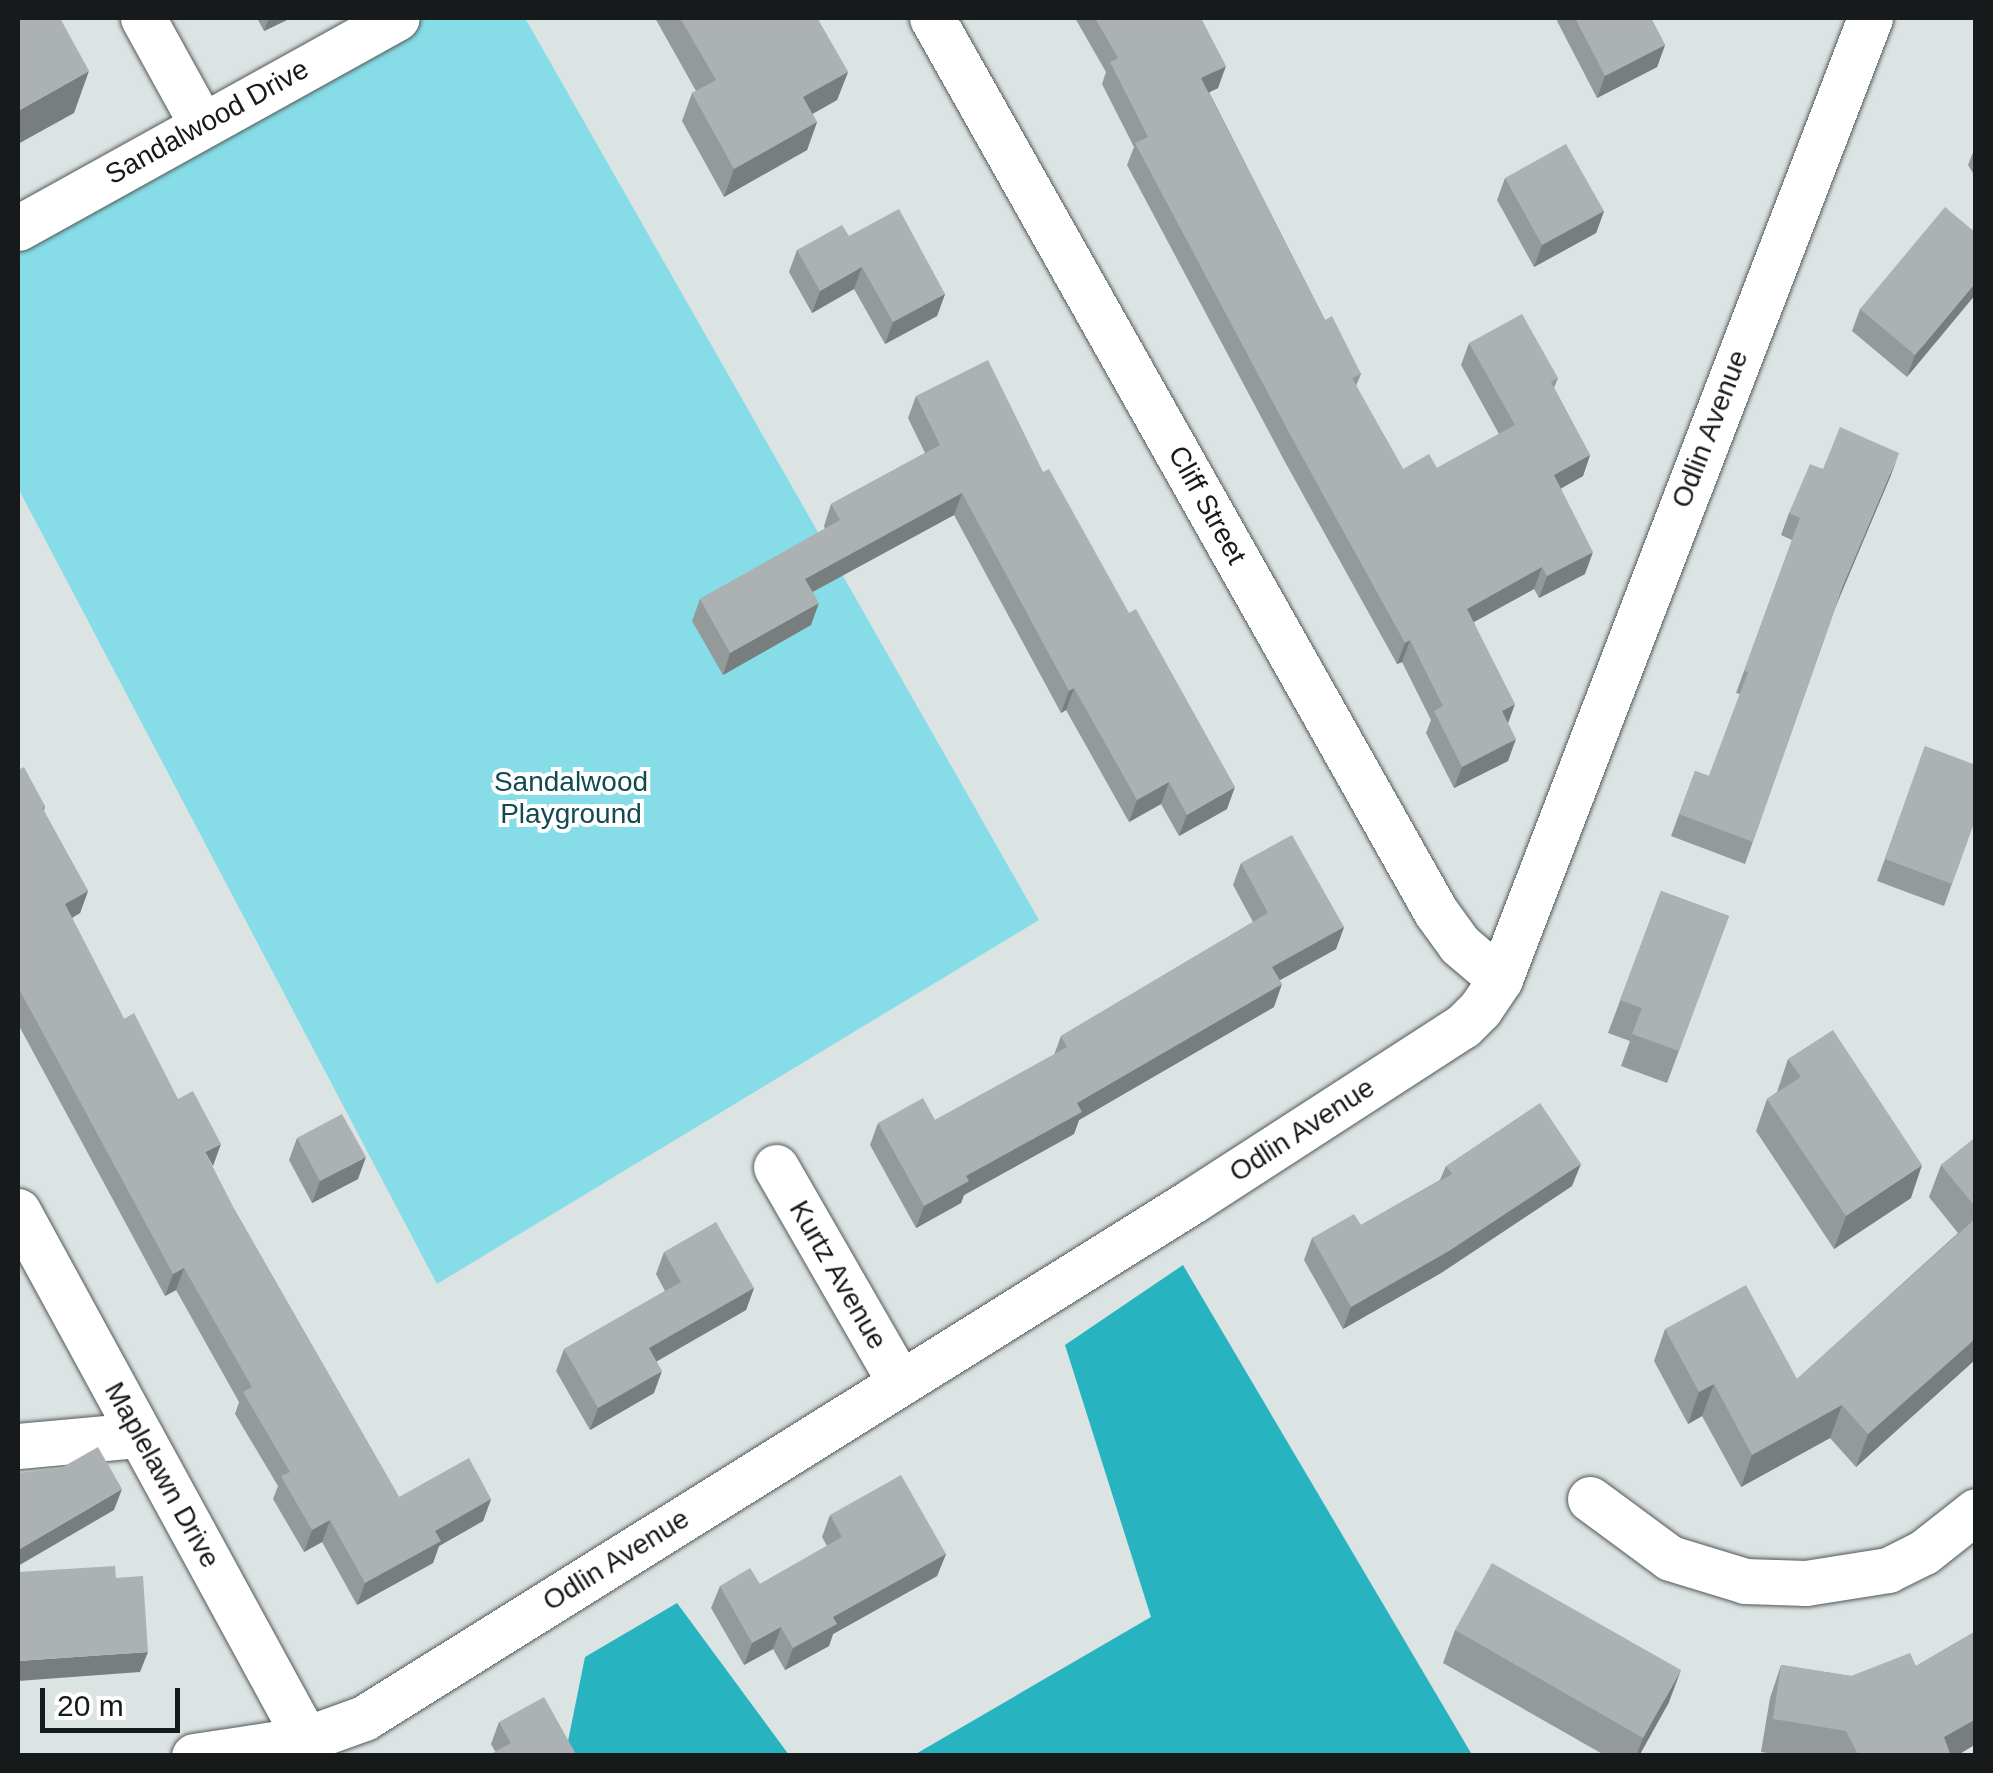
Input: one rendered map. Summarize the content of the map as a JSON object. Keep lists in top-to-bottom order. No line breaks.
{"streets":{"street":["Sandalwood Drive","Odlin Avenue","Cliff Street","Kurtz Avenue","Maplelawn Drive"]},"crossings":[["Odlin Avenue","Cliff Street"],["Odlin Avenue","Kurtz Avenue"],["Odlin Avenue","Maplelawn Drive"]],"parks":["Sandalwood Playground"],"scale_bar":"20 m"}
